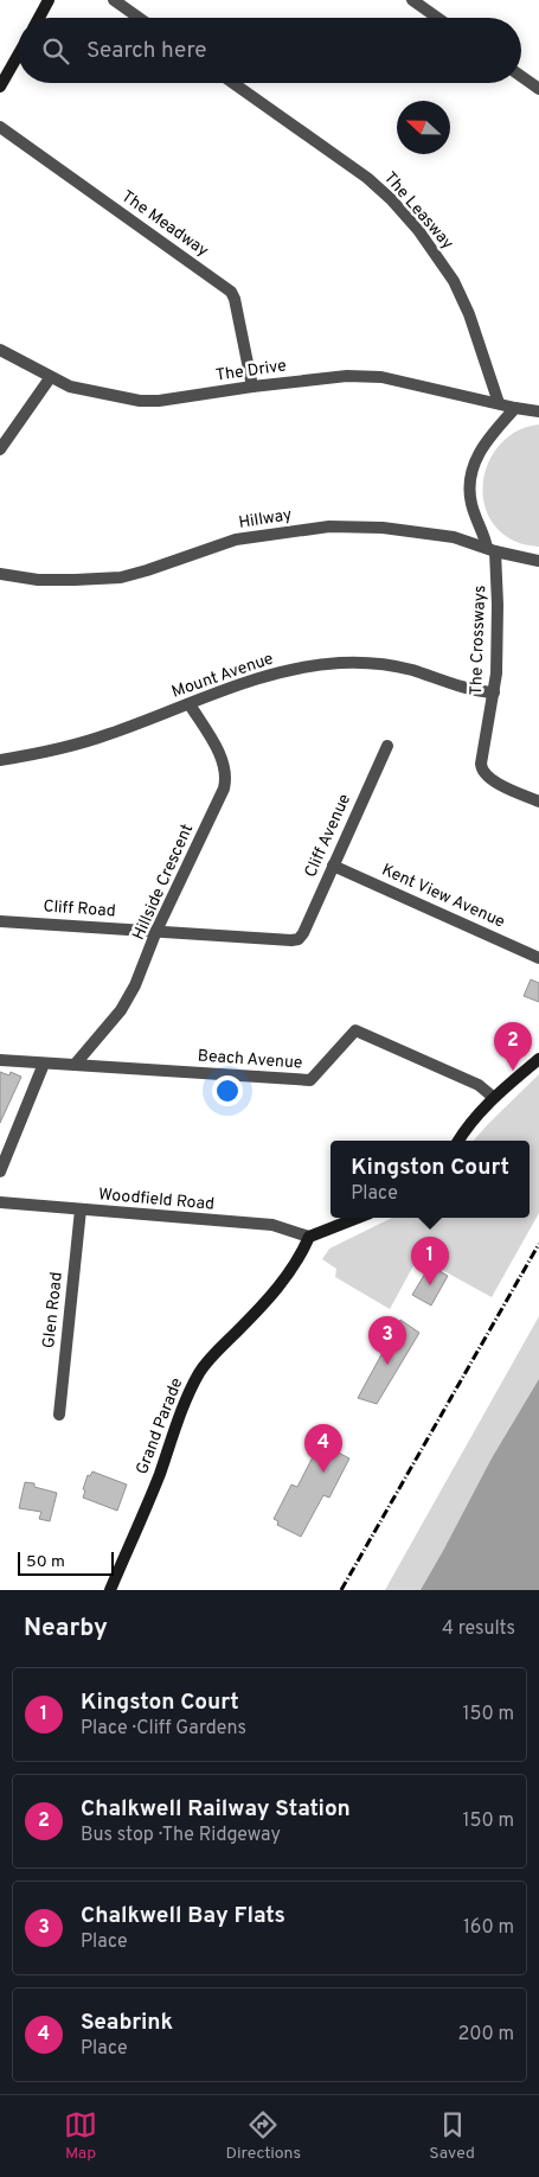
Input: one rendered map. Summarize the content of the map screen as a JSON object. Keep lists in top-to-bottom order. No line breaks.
{"streets":{"street":["The Leasway","The Meadway","The Drive","Hillway","The Crossways","Mount Avenue","Cliff Avenue","Hillside Crescent","Kent View Avenue","Cliff Road","Beach Avenue","Woodfield Road","Glen Road","Grand Parade"]},"crossings":[["The Leasway","The Drive"],["The Meadway","The Drive"],["The Drive","The Crossways"],["Hillway","The Crossways"],["The Crossways","Mount Avenue"],["Mount Avenue","Hillside Crescent"],["Cliff Avenue","Kent View Avenue"],["Cliff Avenue","Cliff Road"],["Hillside Crescent","Cliff Road"],["Hillside Crescent","Beach Avenue"],["Woodfield Road","Glen Road"],["Woodfield Road","Grand Parade"]],"scale_bar":"50 m","north":"left","page":{"search":"Search here","pins":["2","1","3","4"],"popup":["Kingston Court","Place"],"scale":"50 m","heading":["Nearby","4 results"],"list":[{"mark":"1","name":"Kingston Court","note":"Place · Cliff Gardens","value":"150 m"},{"mark":"2","name":"Chalkwell Railway Station","note":"Bus stop · The Ridgeway","value":"150 m"},{"mark":"3","name":"Chalkwell Bay Flats","note":"Place","value":"160 m"},{"mark":"4","name":"Seabrink","note":"Place","value":"200 m"}],"nav":["Map","Directions","Saved"]}}
